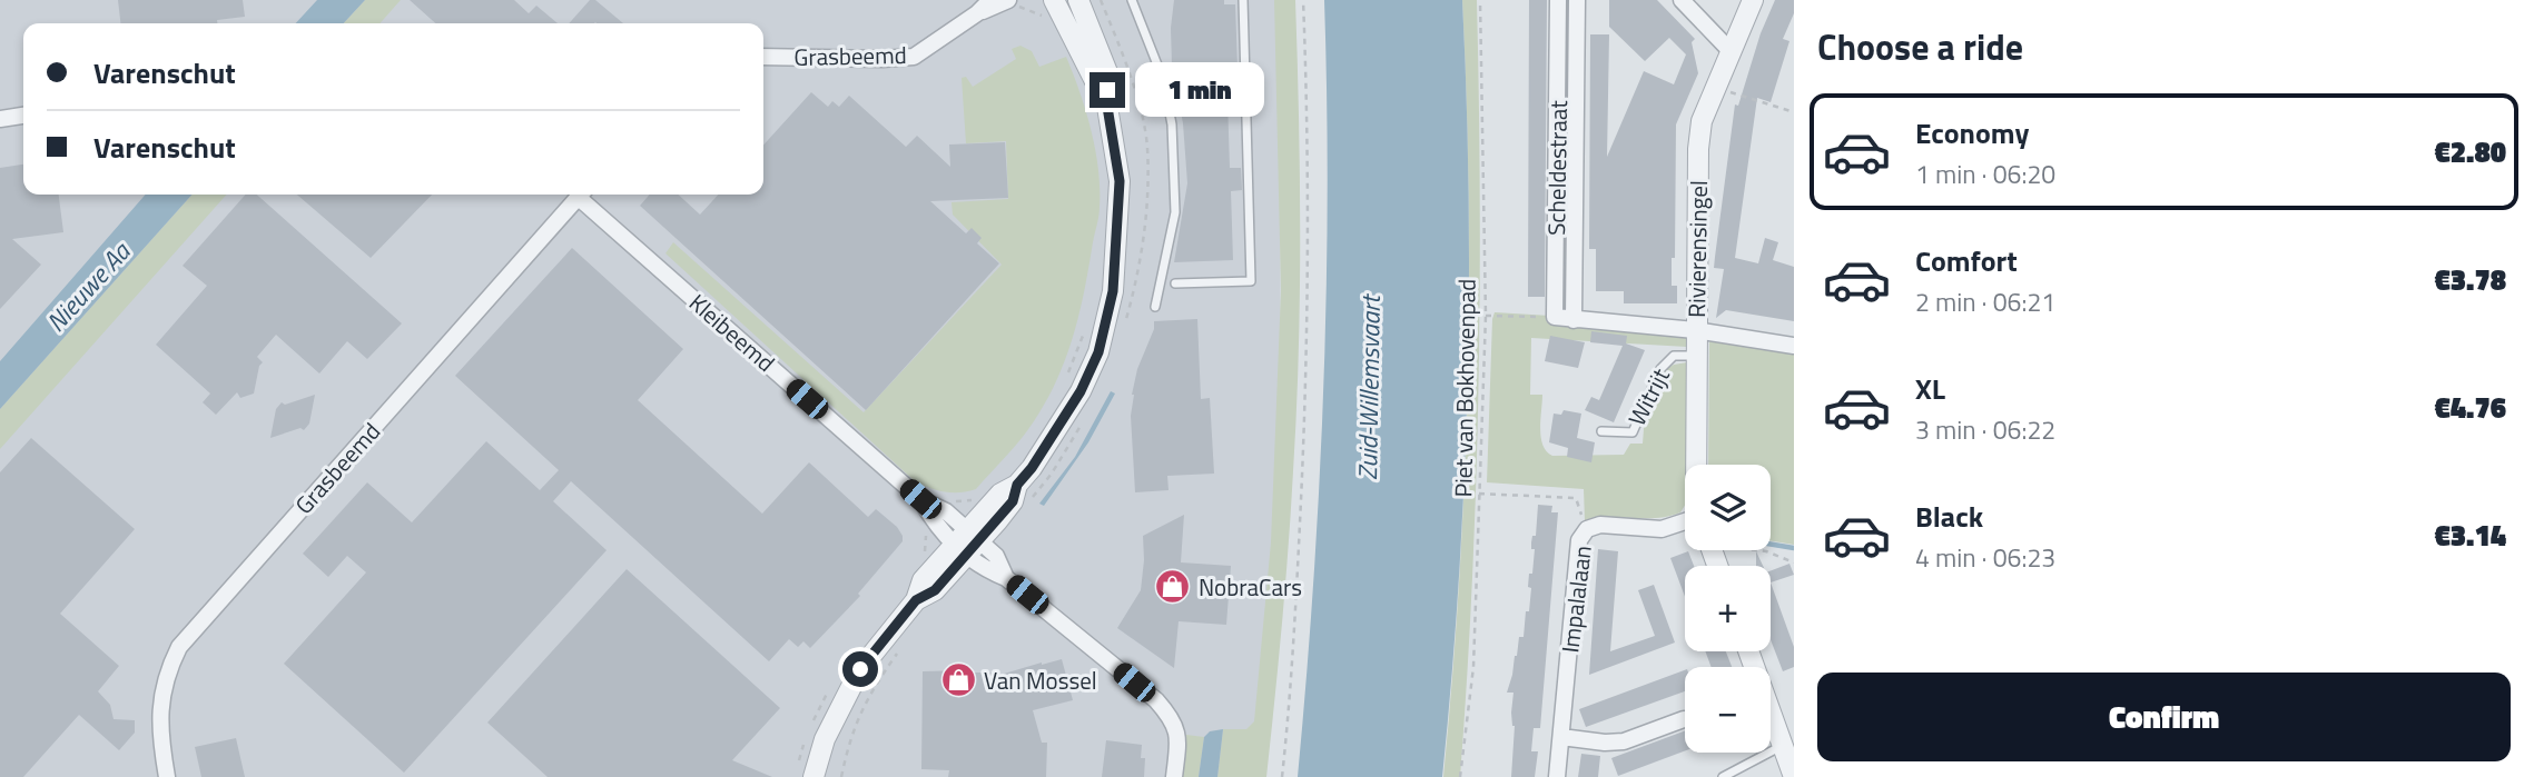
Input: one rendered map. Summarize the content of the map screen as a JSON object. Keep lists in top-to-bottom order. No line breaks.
{"streets":{"street":["Grasbeemd","Scheldestraat","Rivierensingel","Kleibeemd","Impalalaan"],"lane":["Witrijt"],"path":["Piet van Bokhovenpad"]},"crossings":[["Rivierensingel","Witrijt"]],"water":["Nieuwe Aa","Zuid-Willemsvaart"],"places":{"shop":["NobraCars","Van Mossel"]},"page":{"heading":"Choose a ride","banner":["Varenschut","Varenschut"],"bubble":"1 min","list":[{"name":"Economy","note":"1 min · 06:20","value":"€2.80"},{"name":"Comfort","note":"2 min · 06:21","value":"€3.78"},{"name":"XL","note":"3 min · 06:22","value":"€4.76"},{"name":"Black","note":"4 min · 06:23","value":"€3.14"}],"map_buttons":["+","−"],"buttons":"Confirm"}}
